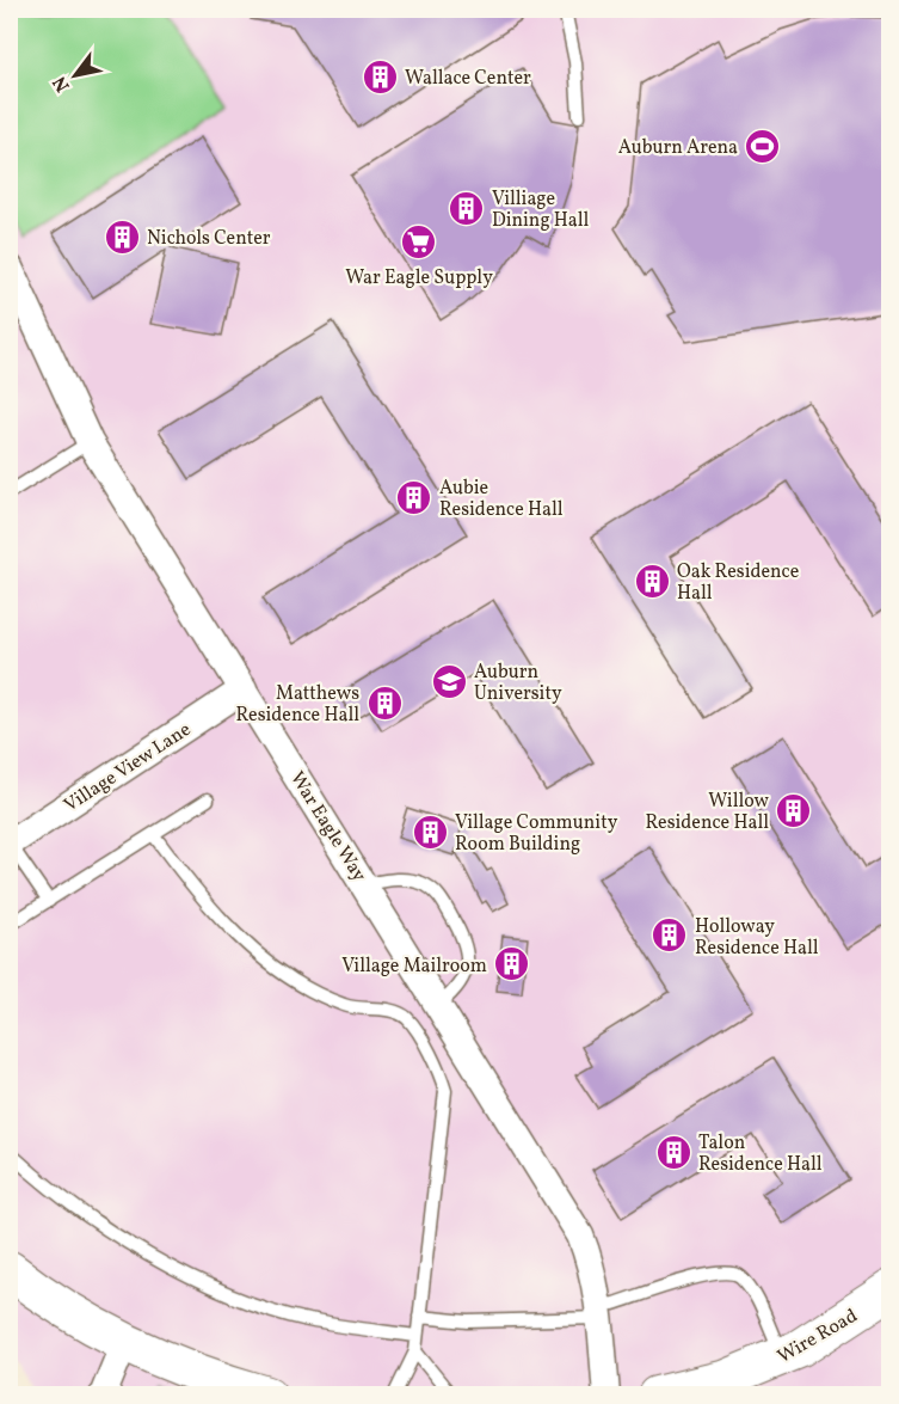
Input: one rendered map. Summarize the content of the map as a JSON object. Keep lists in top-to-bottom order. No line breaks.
{"streets":{"street":["Village View Lane","War Eagle Way","Wire Road"]},"crossings":[["Village View Lane","War Eagle Way"]],"places":{"building":["Wallace Center","Villiage Dining Hall","Nichols Center","Aubie Residence Hall","Oak Residence Hall","Matthews Residence Hall","Willow Residence Hall","Village Community Room Building","Holloway Residence Hall","Village Mailroom","Talon Residence Hall"],"sports":["Auburn Arena"],"supermarket":["War Eagle Supply"],"school or university":["Auburn University"]},"north":"bottom left"}
